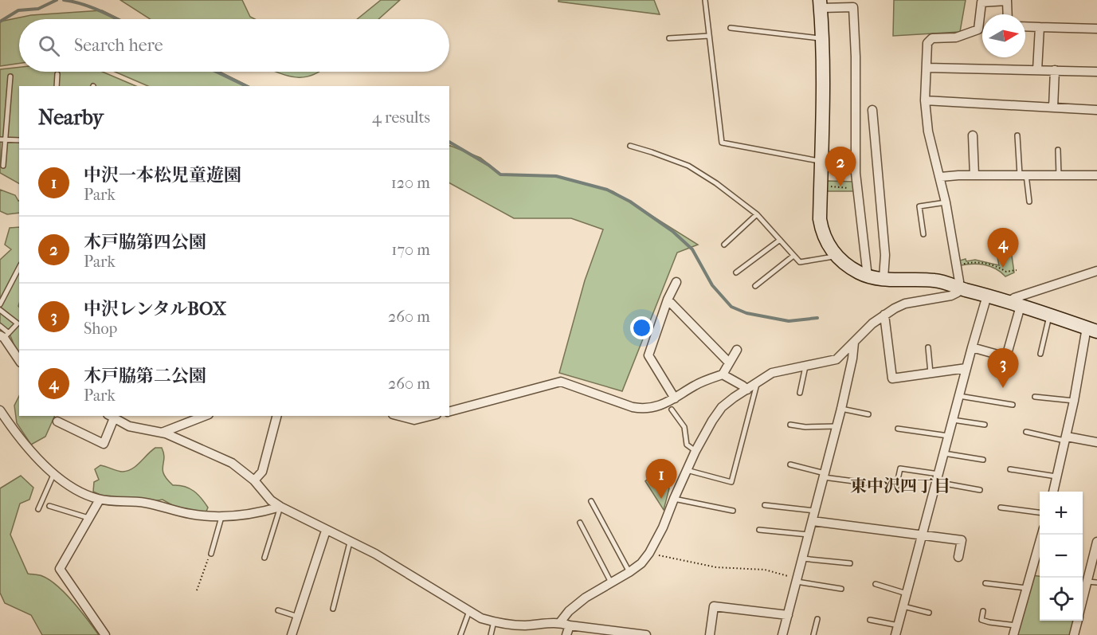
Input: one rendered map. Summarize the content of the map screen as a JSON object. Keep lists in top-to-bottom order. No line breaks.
{"districts":["東中沢四丁目"],"north":"right","page":{"search":"Search here","heading":["Nearby","4 results"],"pins":["2","4","3","1"],"list":[{"mark":"1","name":"中沢一本松児童遊園","note":"Park","value":"120 m"},{"mark":"2","name":"木戸脇第四公園","note":"Park","value":"170 m"},{"mark":"3","name":"中沢レンタルBOX","note":"Shop","value":"260 m"},{"mark":"4","name":"木戸脇第二公園","note":"Park","value":"260 m"}],"map_buttons":["+","−"]}}
